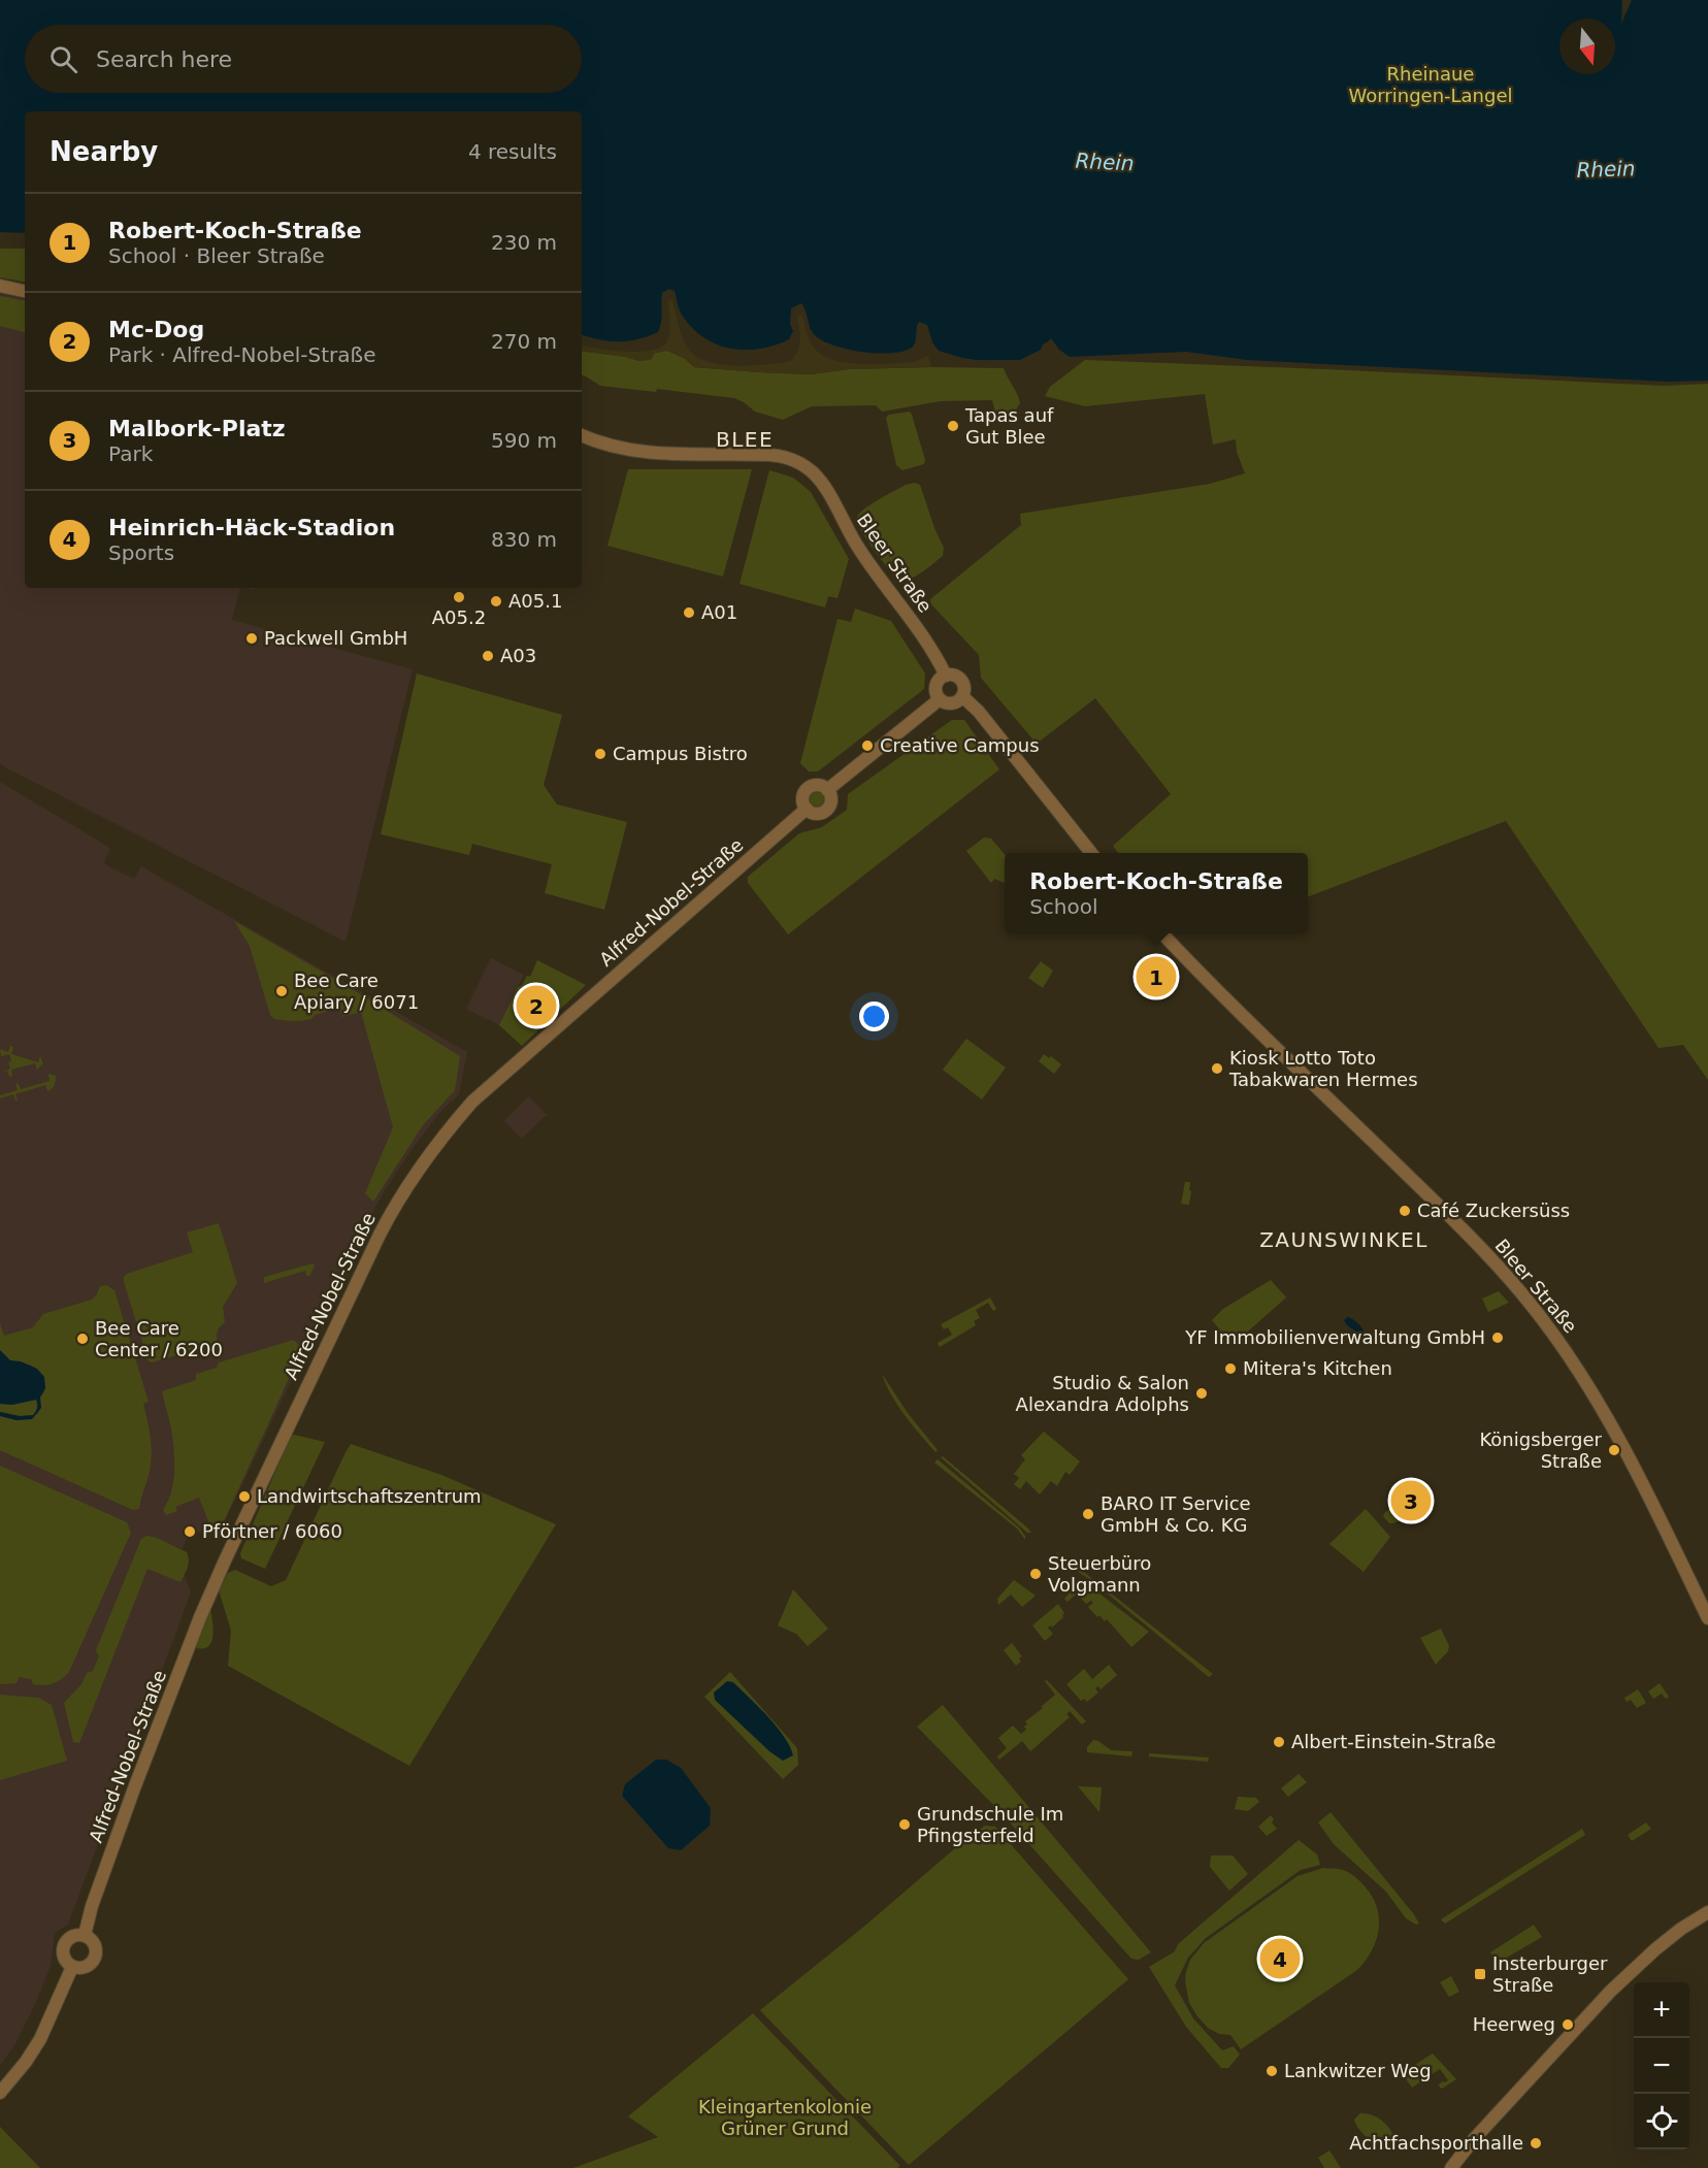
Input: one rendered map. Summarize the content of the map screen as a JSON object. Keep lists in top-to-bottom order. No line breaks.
{"streets":{"street":["Bleer Straße","Alfred-Nobel-Straße"]},"districts":["BLEE","ZAUNSWINKEL"],"water":["Rhein"],"parks":["Rheinaue Worringen-Langel","Kleingartenkolonie Grüner Grund"],"places":{"other":["Tapas auf Gut Blee","A05.2","A05.1","A01","Packwell GmbH","A03","Creative Campus","Campus Bistro","Bee Care Apiary / 6071","Kiosk Lotto Toto Tabakwaren Hermes","Café Zuckersüss","YF Immobilienverwaltung GmbH","Bee Care Center / 6200","Mitera's Kitchen","Studio & Salon Alexandra Adolphs","Königsberger Straße","Landwirtschaftszentrum","BARO IT Service GmbH & Co. KG","Pförtner / 6060","Steuerbüro Volgmann","Albert-Einstein-Straße","Grundschule Im Pfingsterfeld","Heerweg","Lankwitzer Weg","Achtfachsporthalle"],"transit":["Insterburger Straße"]},"north":"bottom","page":{"search":"Search here","heading":["Nearby","4 results"],"list":[{"mark":"1","name":"Robert-Koch-Straße","note":"School · Bleer Straße","value":"230 m"},{"mark":"2","name":"Mc-Dog","note":"Park · Alfred-Nobel-Straße","value":"270 m"},{"mark":"3","name":"Malbork-Platz","note":"Park","value":"590 m"},{"mark":"4","name":"Heinrich-Häck-Stadion","note":"Sports","value":"830 m"}],"popup":["Robert-Koch-Straße","School"],"pins":["1","2","3","4"],"map_buttons":["+","−"]}}
